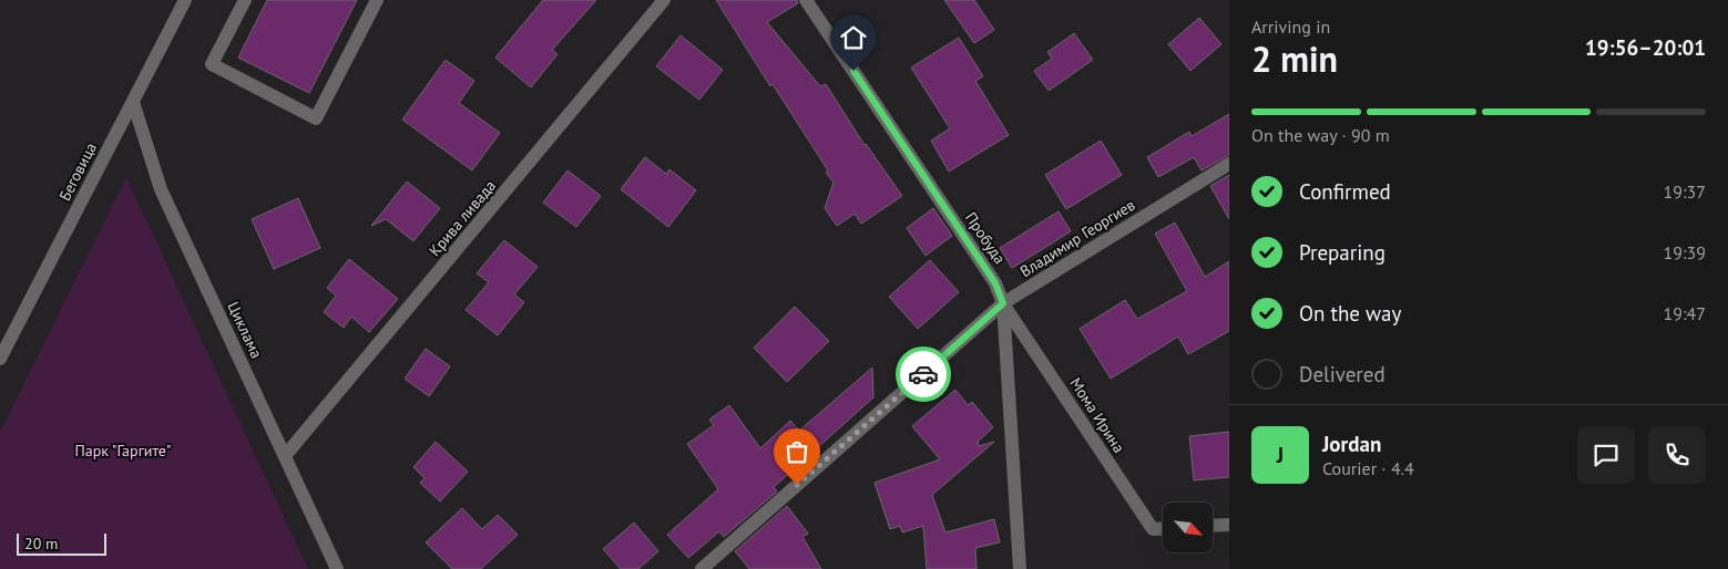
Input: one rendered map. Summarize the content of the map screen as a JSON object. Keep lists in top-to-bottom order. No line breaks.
{"streets":{"street":["Беговица","Крива ливада","Пробуда","Владимир Георгиев","Циклама","Мома Ирина"]},"crossings":[["Беговица","Циклама"],["Крива ливада","Циклама"],["Пробуда","Владимир Георгиев"],["Пробуда","Мома Ирина"],["Владимир Георгиев","Мома Ирина"]],"parks":["Парк \"Гаргите\""],"scale_bar":"20 m","north":"bottom right","page":{"heading":["2 min","Arriving in","19:56–20:01"],"panel":["Jordan","Courier · 4.4"],"bar":"On the way · 90 m","list":[["Confirmed","19:37"],["Preparing","19:39"],["On the way","19:47"],"Delivered"],"round":"J","scale":"20 m"}}
